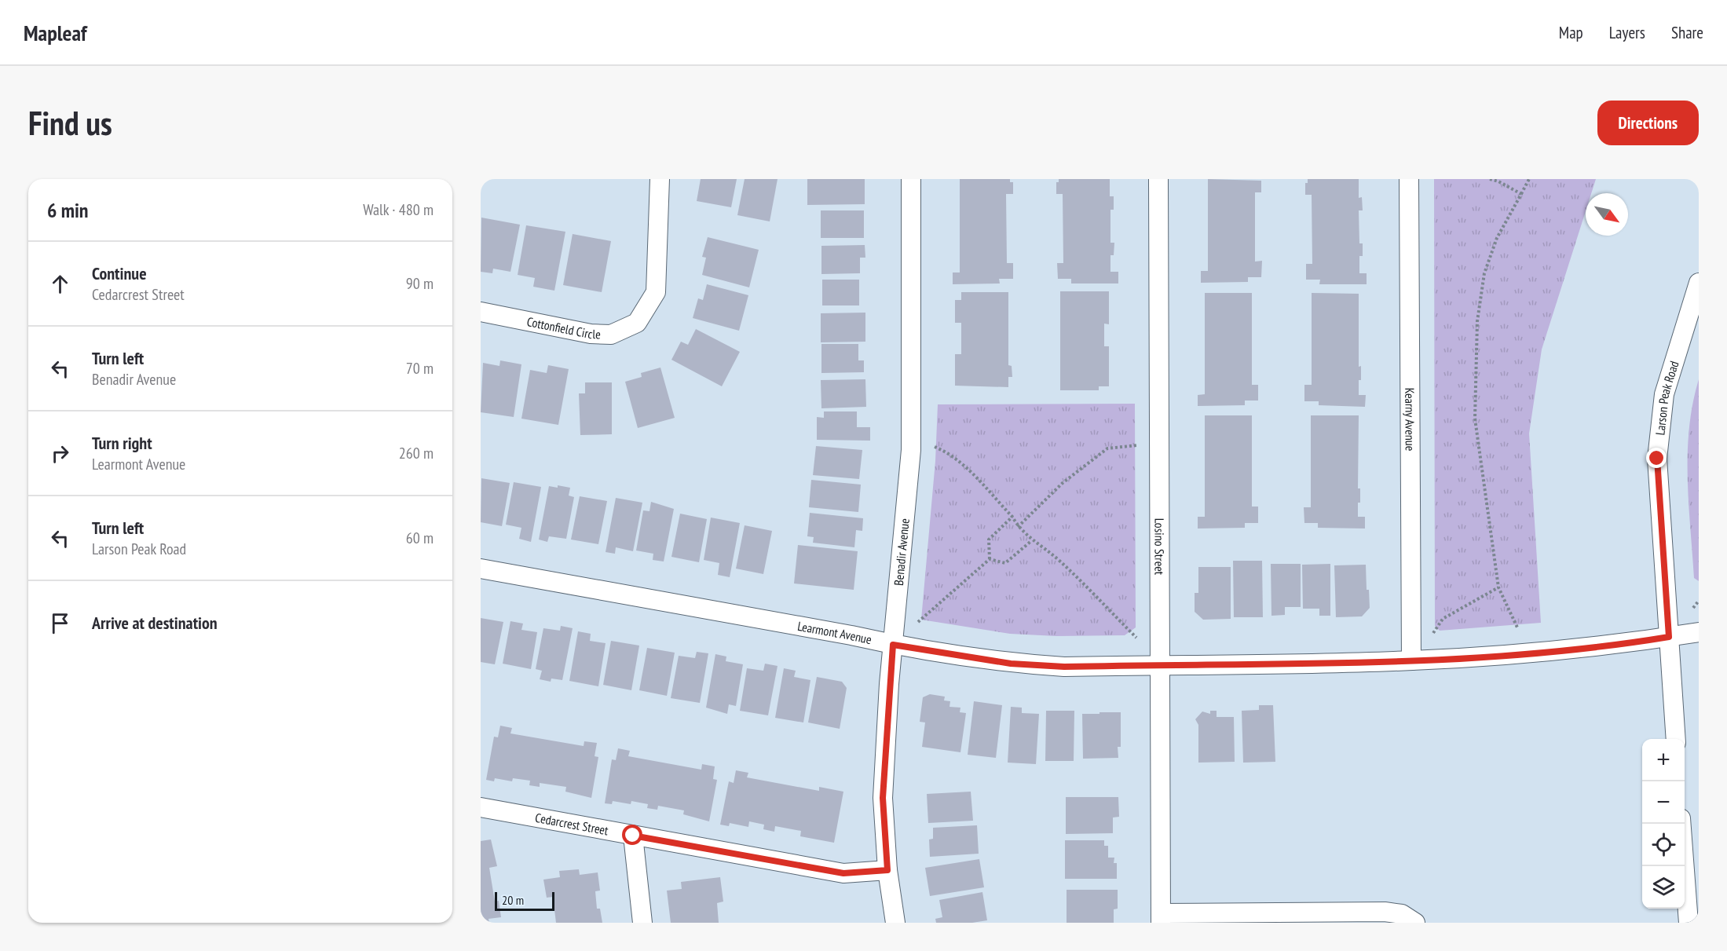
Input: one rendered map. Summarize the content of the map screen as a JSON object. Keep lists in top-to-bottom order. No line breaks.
{"streets":{"street":["Cottonfield Circle","Larson Peak Road","Kearny Avenue","Losino Street","Benadir Avenue","Learmont Avenue","Cedarcrest Street"]},"crossings":[["Larson Peak Road","Learmont Avenue"],["Kearny Avenue","Learmont Avenue"],["Losino Street","Learmont Avenue"],["Benadir Avenue","Learmont Avenue"],["Benadir Avenue","Cedarcrest Street"]],"scale_bar":"20 m","north":"bottom right","page":{"header":"Mapleaf","nav":["Map","Layers","Share"],"buttons":"Directions","title":"Find us","heading":["6 min","Walk · 480 m"],"list":[["Continue","Cedarcrest Street","90 m"],["Turn left","Benadir Avenue","70 m"],["Turn right","Learmont Avenue","260 m"],["Turn left","Larson Peak Road","60 m"],"Arrive at destination"],"map_buttons":["+","−"],"scale":"20 m"}}
